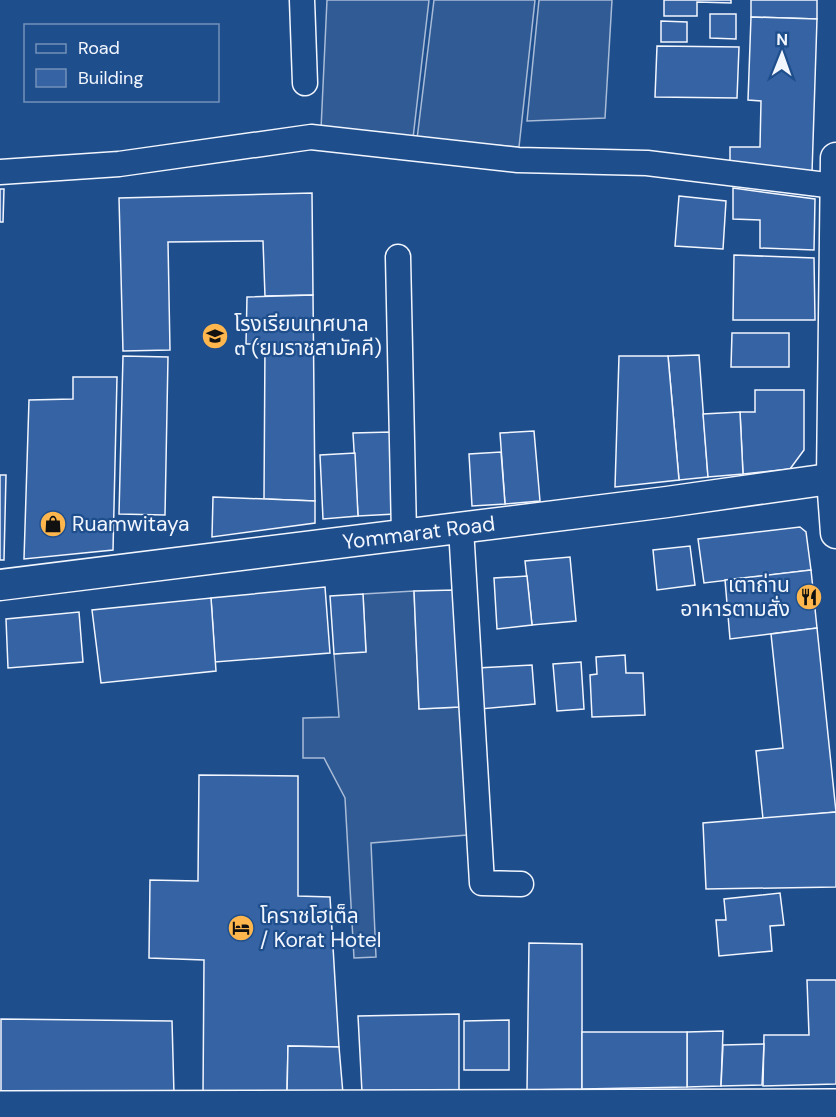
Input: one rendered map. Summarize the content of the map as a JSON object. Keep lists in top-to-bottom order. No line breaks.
{"streets":{"street":["Yommarat Road"]},"places":{"school or university":["โรงเรียนเทศบาล ๓ (ยมราชสามัคคี)"],"shop":["Ruamwitaya"],"restaurant":["เตาถ่าน อาหารตามสั่ง"],"hotel":["โคราชโฮเต็ล / Korat Hotel"]},"legend":["Road","Building"],"north":"top"}
